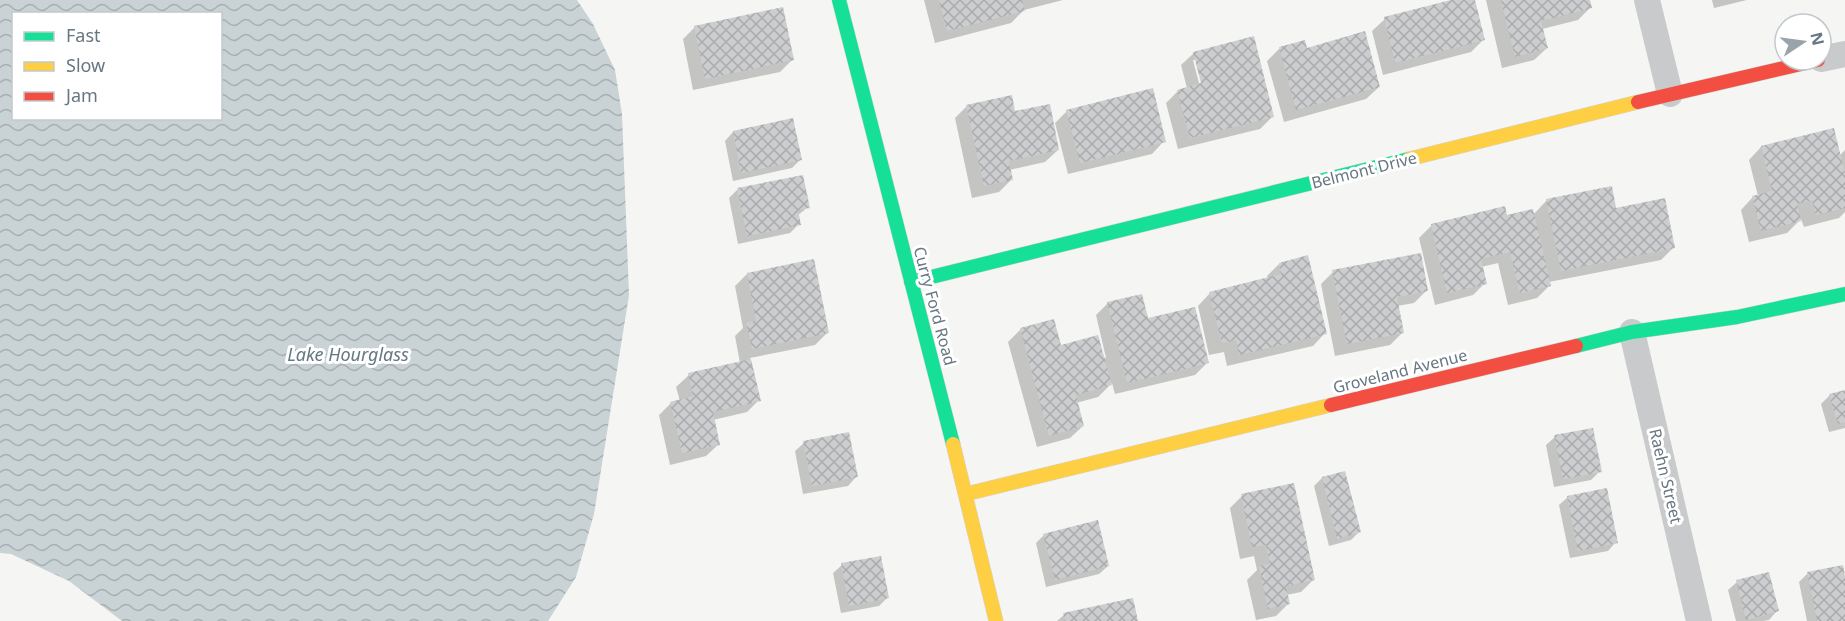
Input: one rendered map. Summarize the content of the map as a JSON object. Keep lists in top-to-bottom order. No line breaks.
{"streets":{"street":["Belmont Drive","Curry Ford Road","Groveland Avenue","Raehn Street"]},"crossings":[["Belmont Drive","Curry Ford Road"],["Curry Ford Road","Groveland Avenue"],["Groveland Avenue","Raehn Street"]],"water":["Lake Hourglass"],"legend":["Fast","Slow","Jam"],"north":"right"}
